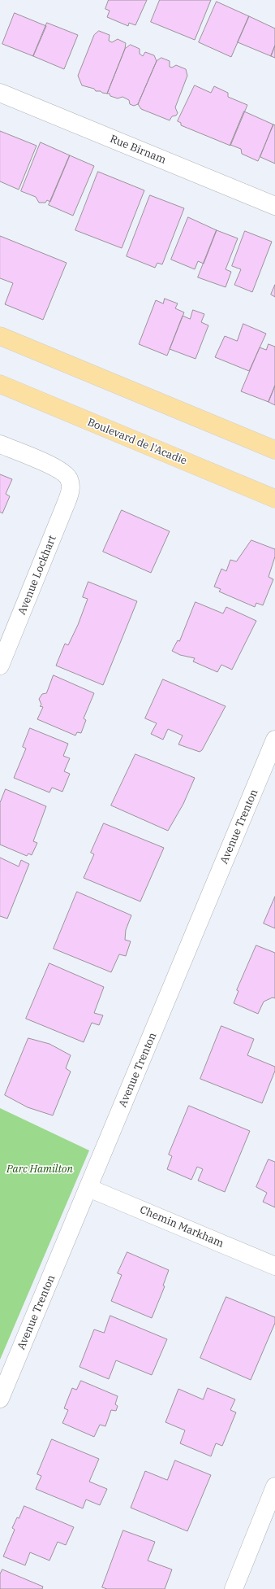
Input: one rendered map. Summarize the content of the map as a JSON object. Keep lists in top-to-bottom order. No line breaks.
{"streets":{"main road":["Boulevard de l'Acadie"],"street":["Rue Birnam","Avenue Lockhart","Avenue Trenton","Chemin Markham"]},"crossings":[["Avenue Trenton","Chemin Markham"]],"parks":["Parc Hamilton"]}
